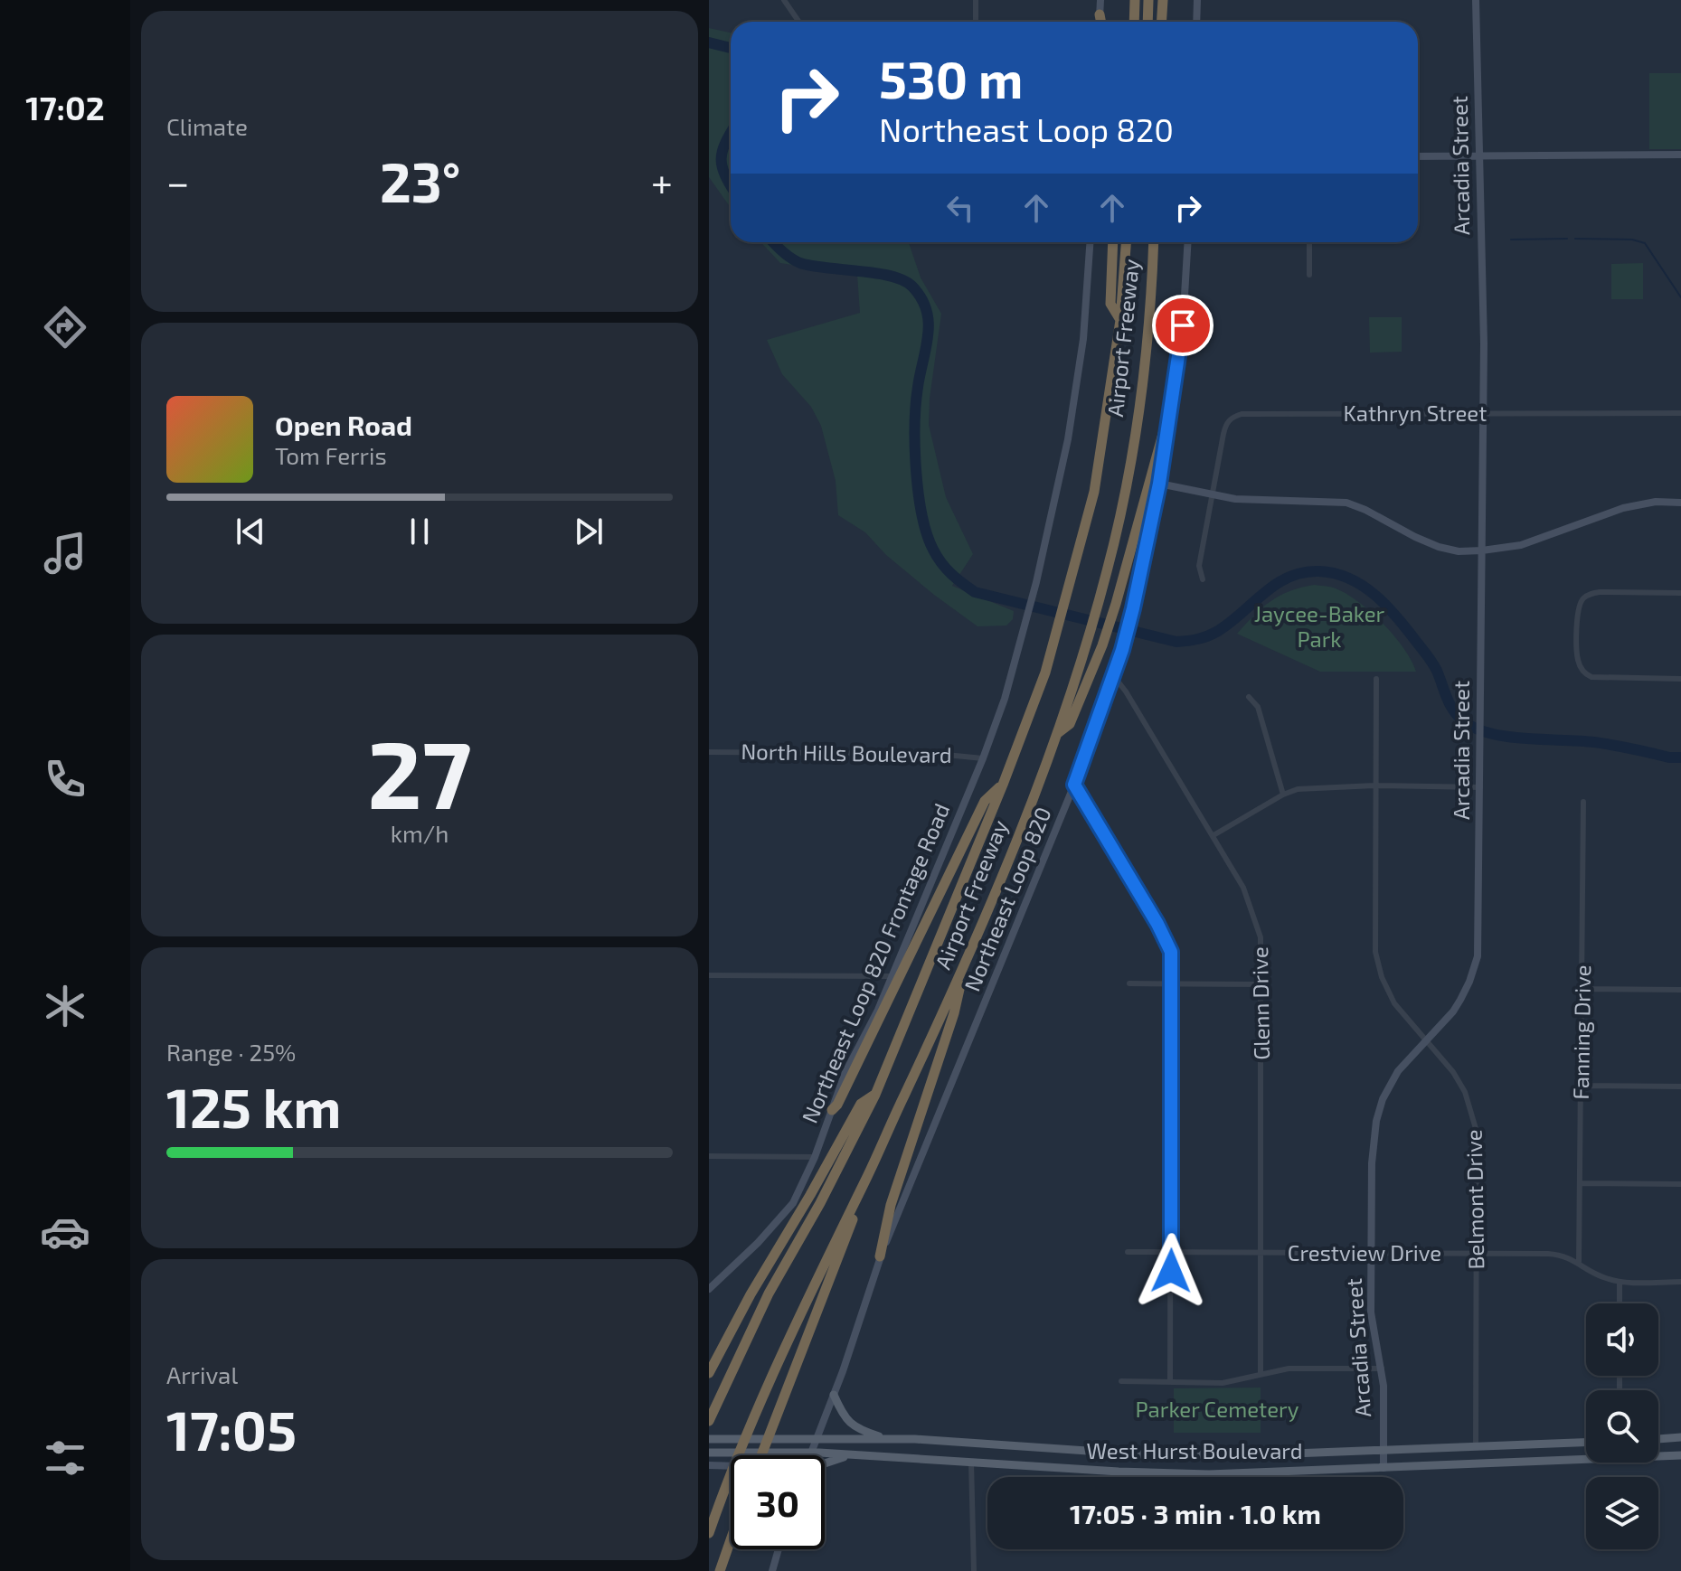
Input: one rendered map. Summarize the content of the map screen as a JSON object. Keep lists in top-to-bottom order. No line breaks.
{"streets":{"highway":["Airport Freeway"],"main road":["Arcadia Street","Northeast Loop 820","Northeast Loop 820 Frontage Road","West Hurst Boulevard"],"street":["Kathryn Street","North Hills Boulevard","Glenn Drive","Fanning Drive","Belmont Drive","Crestview Drive"]},"crossings":[["Arcadia Street","Kathryn Street"],["Arcadia Street","Belmont Drive"],["Arcadia Street","Crestview Drive"],["Arcadia Street","West Hurst Boulevard"],["North Hills Boulevard","Northeast Loop 820 Frontage Road"],["Northeast Loop 820","Glenn Drive"],["Northeast Loop 820","West Hurst Boulevard"],["Glenn Drive","Crestview Drive"],["Fanning Drive","Crestview Drive"],["Belmont Drive","Crestview Drive"],["Belmont Drive","West Hurst Boulevard"]],"parks":["Jaycee-Baker Park","Parker Cemetery"],"page":{"tabs":"17:02","tile":["Climate",["27","km/h"],["Range · 25%","125 km"],["Arrival","17:05"]],"turn":["530 m","Northeast Loop 820"],"heat":["−","23°","+"],"song":["Open Road","Tom Ferris"],"limit":"30","trip":"17:05 · 3 min · 1.0 km"}}
